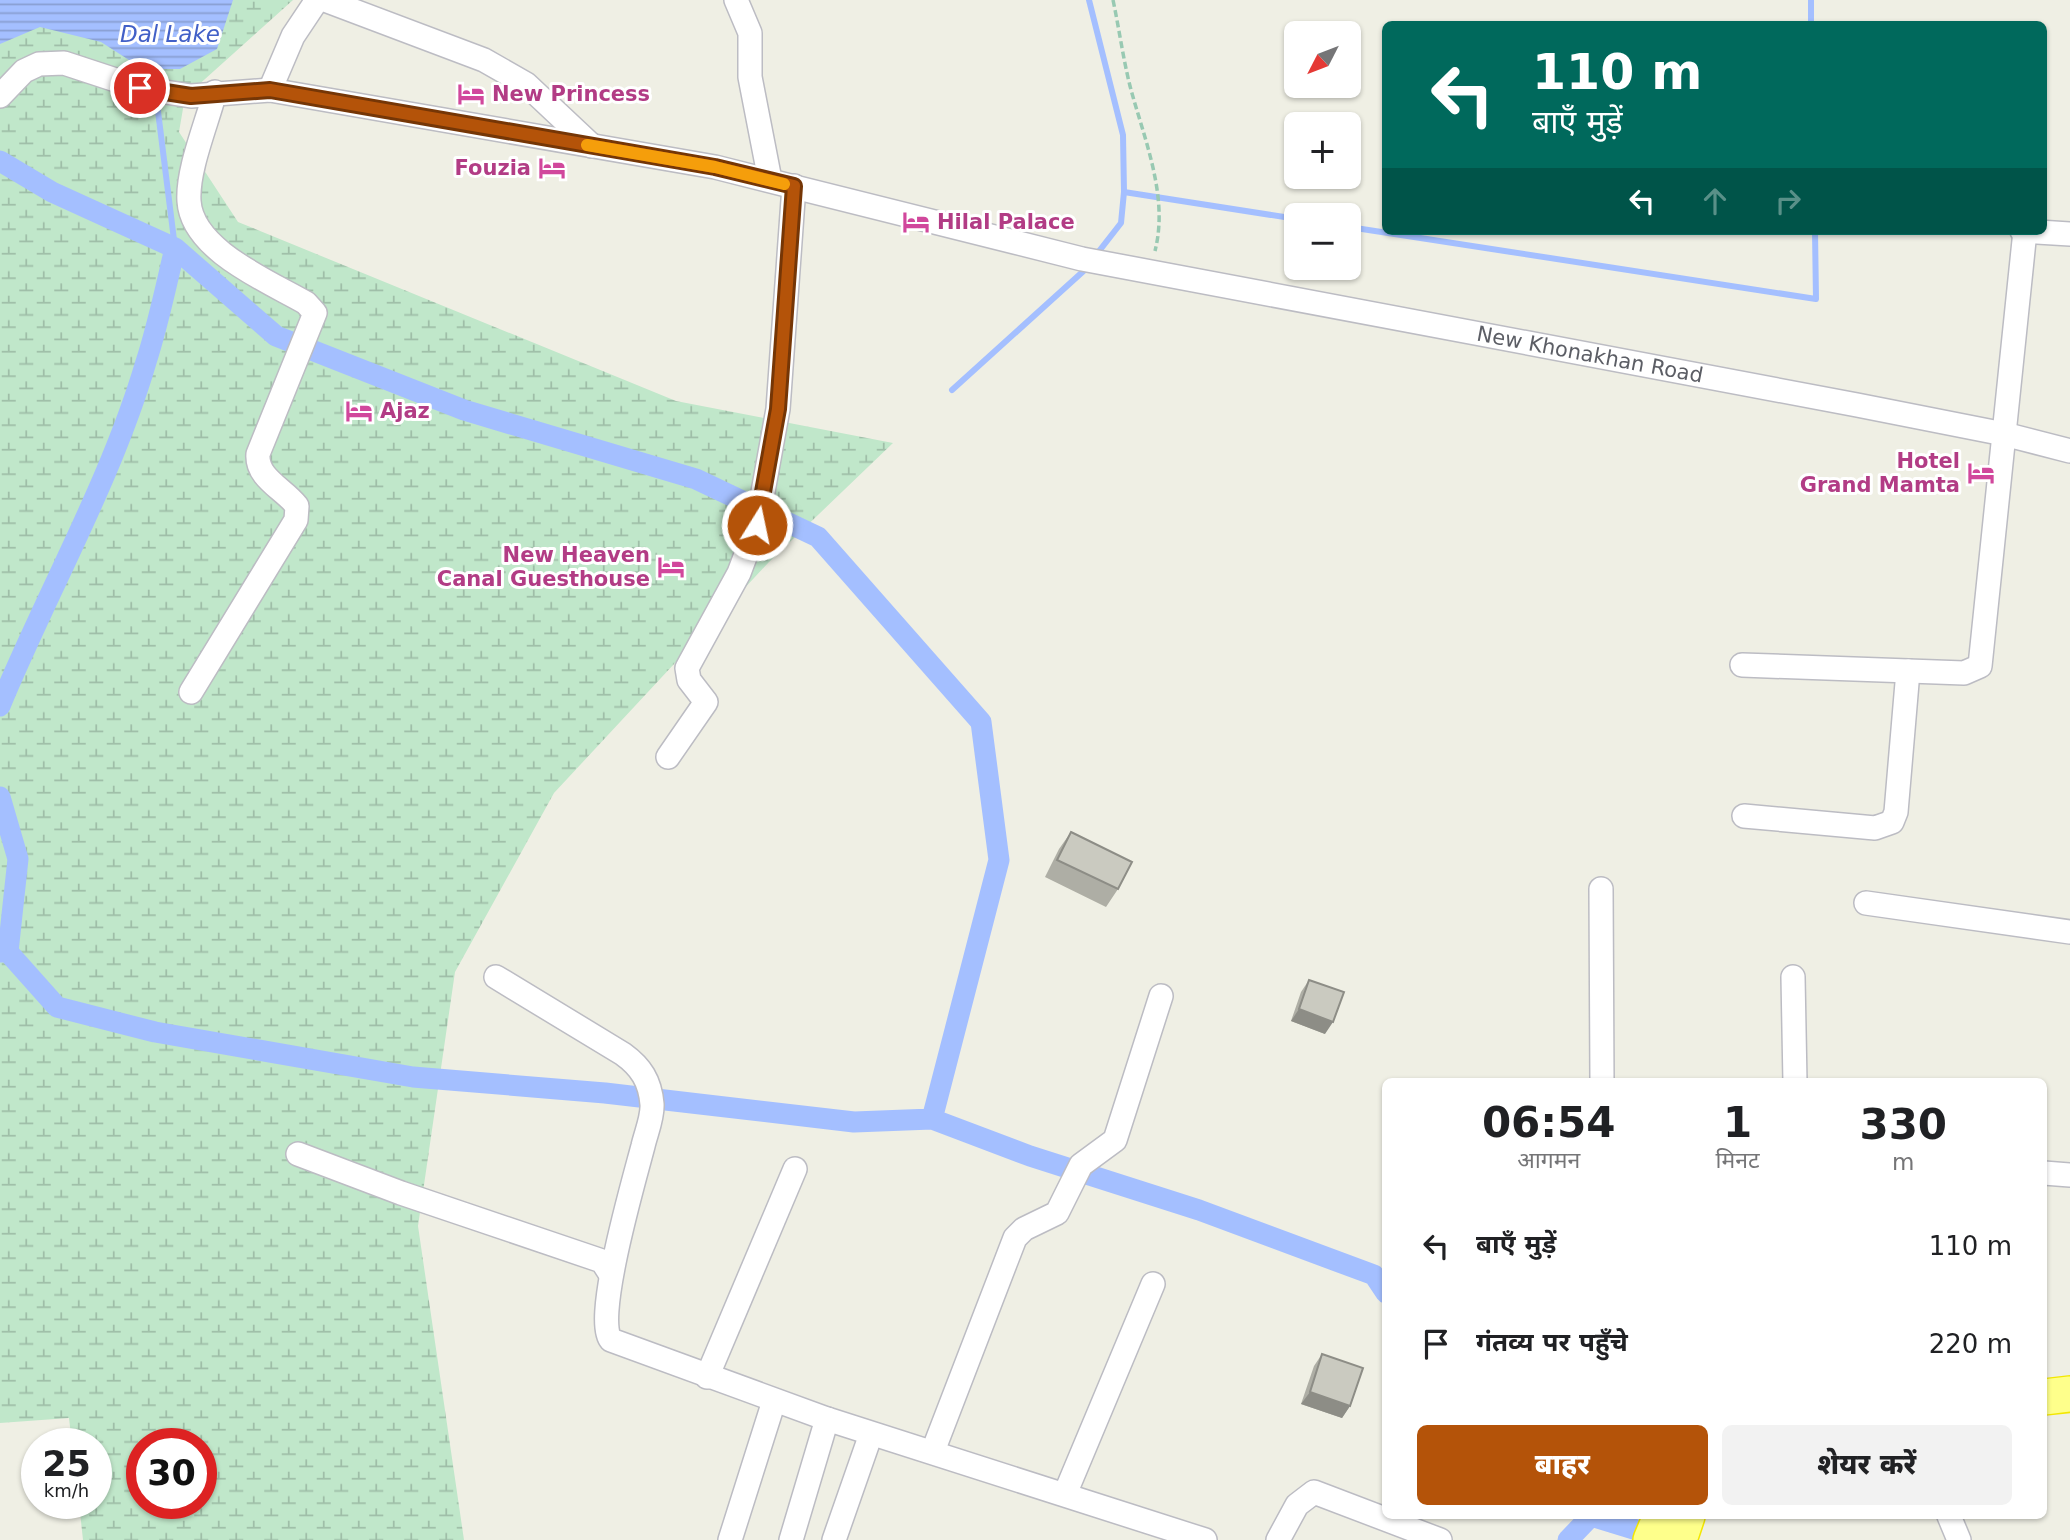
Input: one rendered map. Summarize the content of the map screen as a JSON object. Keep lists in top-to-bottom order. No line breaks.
{"streets":{"street":["New Khonakhan Road"]},"water":["Dal Lake"],"places":{"hotel":["New Princess","Fouzia","Hilal Palace","Ajaz","Hotel Grand Mamta","New Heaven Canal Guesthouse"]},"north":"bottom left","page":{"map_buttons":["+","−"],"turn":["110 m","बाएँ मुड़ें"],"eta":["06:54","आगमन","1","मिनट","330","m"],"list":[{"name":"बाएँ मुड़ें","value":"110 m"},{"name":"गंतव्य पर पहुँचे","value":"220 m"}],"buttons":["बाहर","शेयर करें"],"speed":"25 km/h","limit":"30"}}
